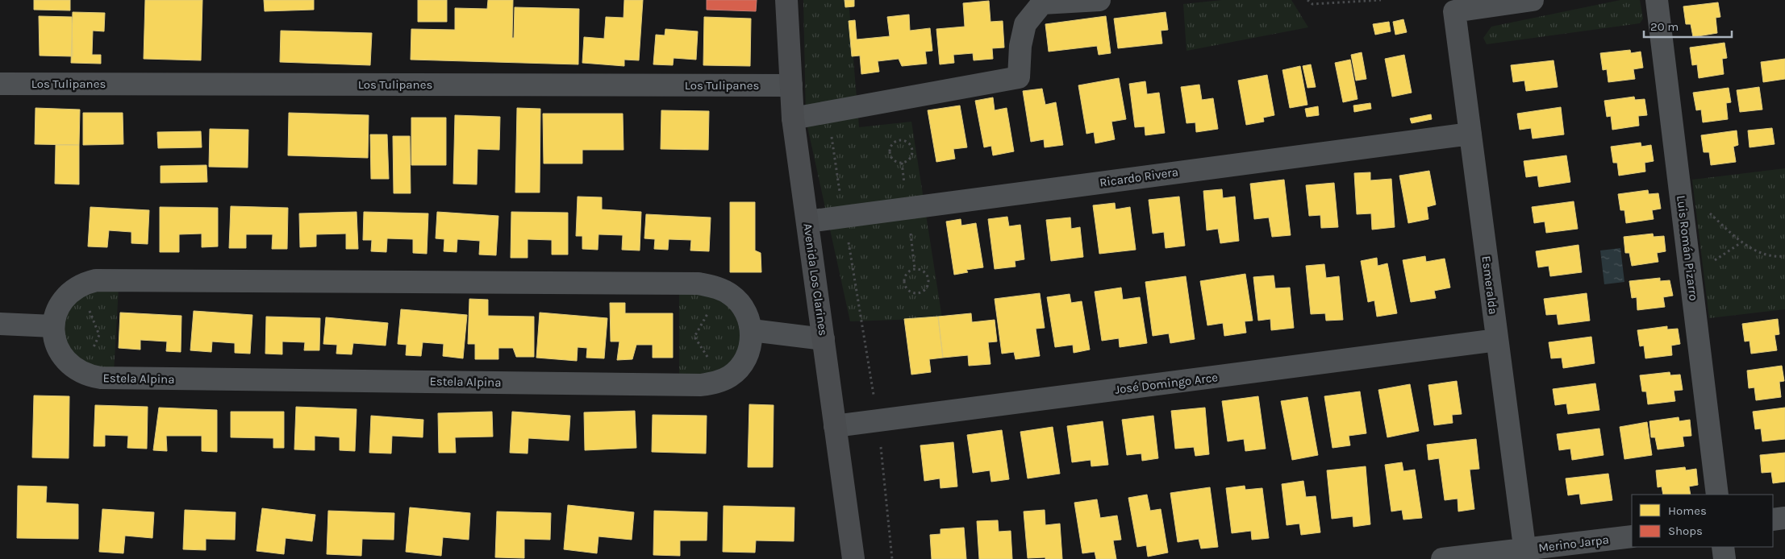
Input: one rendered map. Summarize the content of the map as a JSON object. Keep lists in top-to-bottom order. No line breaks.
{"streets":{"main road":["Avenida Los Clarines"],"street":["Los Tulipanes","Ricardo Rivera","Luis Román Pizarro","Esmeralda","Estela Alpina","José Domingo Arce","Merino Jarpa"]},"crossings":[["Los Tulipanes","Avenida Los Clarines"],["Ricardo Rivera","Avenida Los Clarines"],["Ricardo Rivera","Esmeralda"],["Avenida Los Clarines","José Domingo Arce"],["Esmeralda","José Domingo Arce"],["Esmeralda","Merino Jarpa"]],"legend":["Homes","Shops"],"scale_bar":"20 m"}
